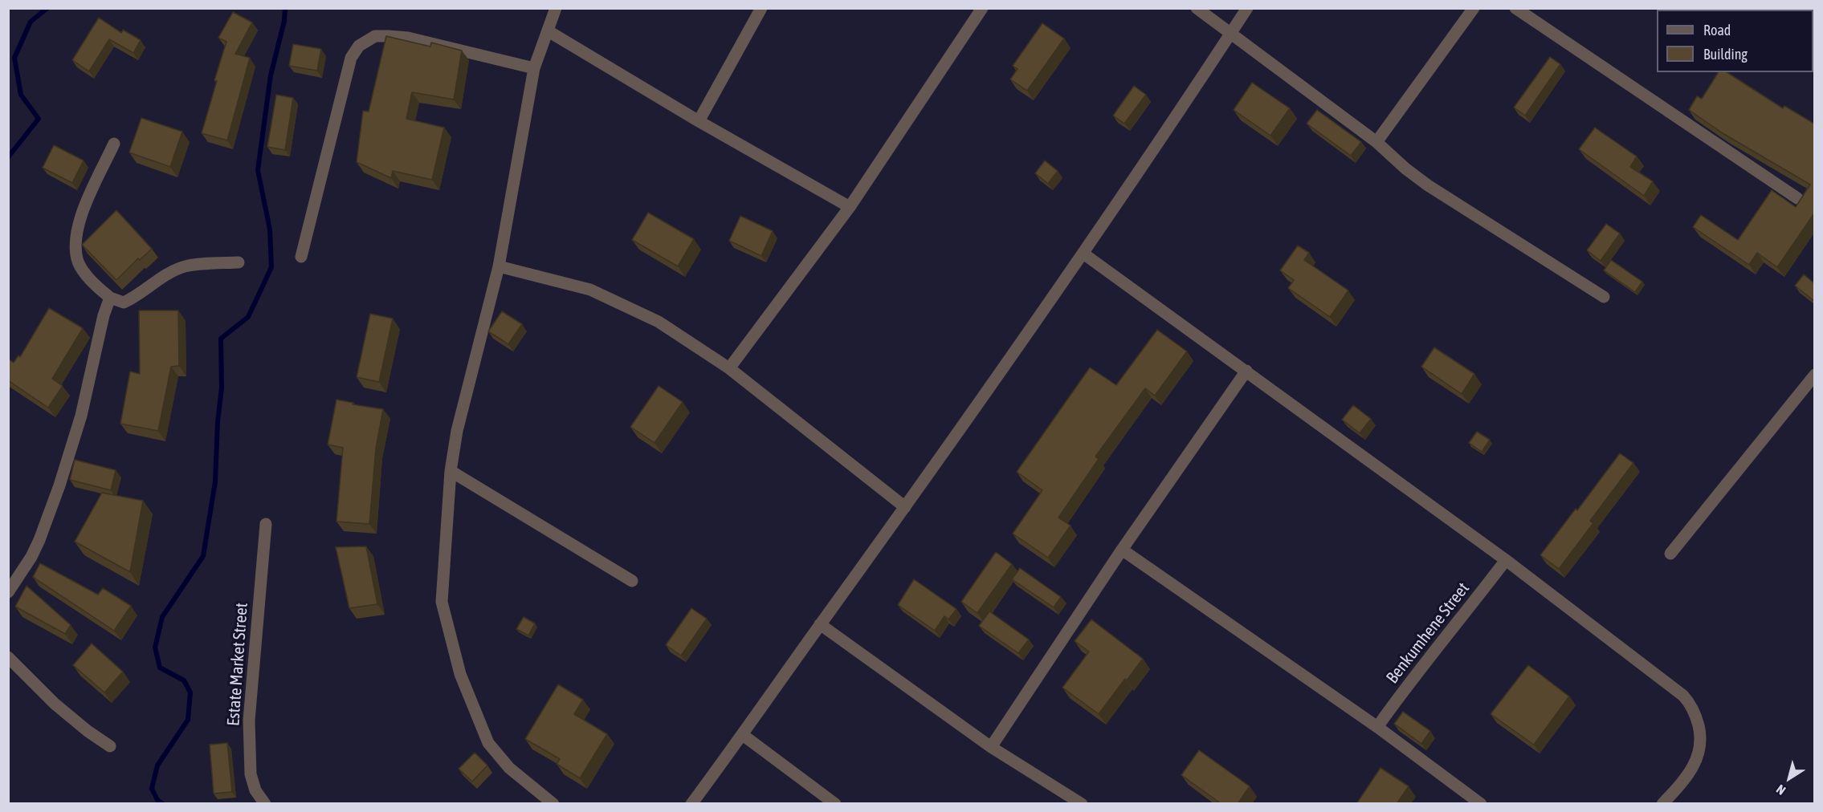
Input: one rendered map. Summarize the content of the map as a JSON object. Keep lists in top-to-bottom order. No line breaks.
{"streets":{"street":["Benkumhene Street","Estate Market Street"]},"legend":["Road","Building"],"north":"bottom left"}
